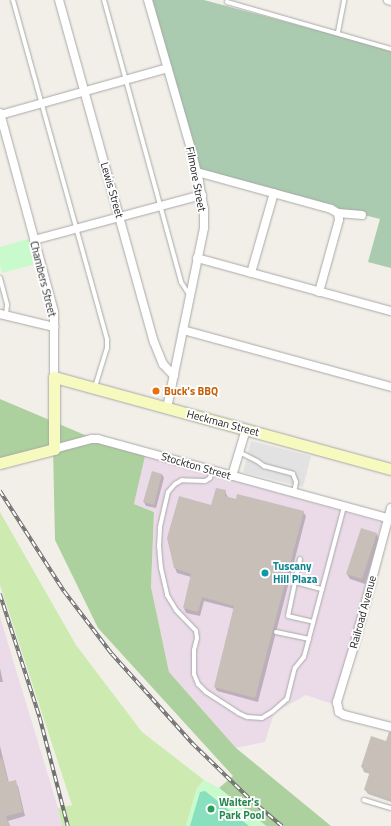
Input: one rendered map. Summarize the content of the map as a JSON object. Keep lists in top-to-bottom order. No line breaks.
{"streets":{"street":["Filmore Street","Lewis Street","Chambers Street","Heckman Street","Stockton Street","Railroad Avenue"]},"crossings":[["Filmore Street","Lewis Street"],["Filmore Street","Heckman Street"],["Chambers Street","Heckman Street"],["Chambers Street","Stockton Street"],["Stockton Street","Railroad Avenue"]],"places":["Buck's BBQ","Tuscany Hill Plaza","Walter's Park Pool"]}
